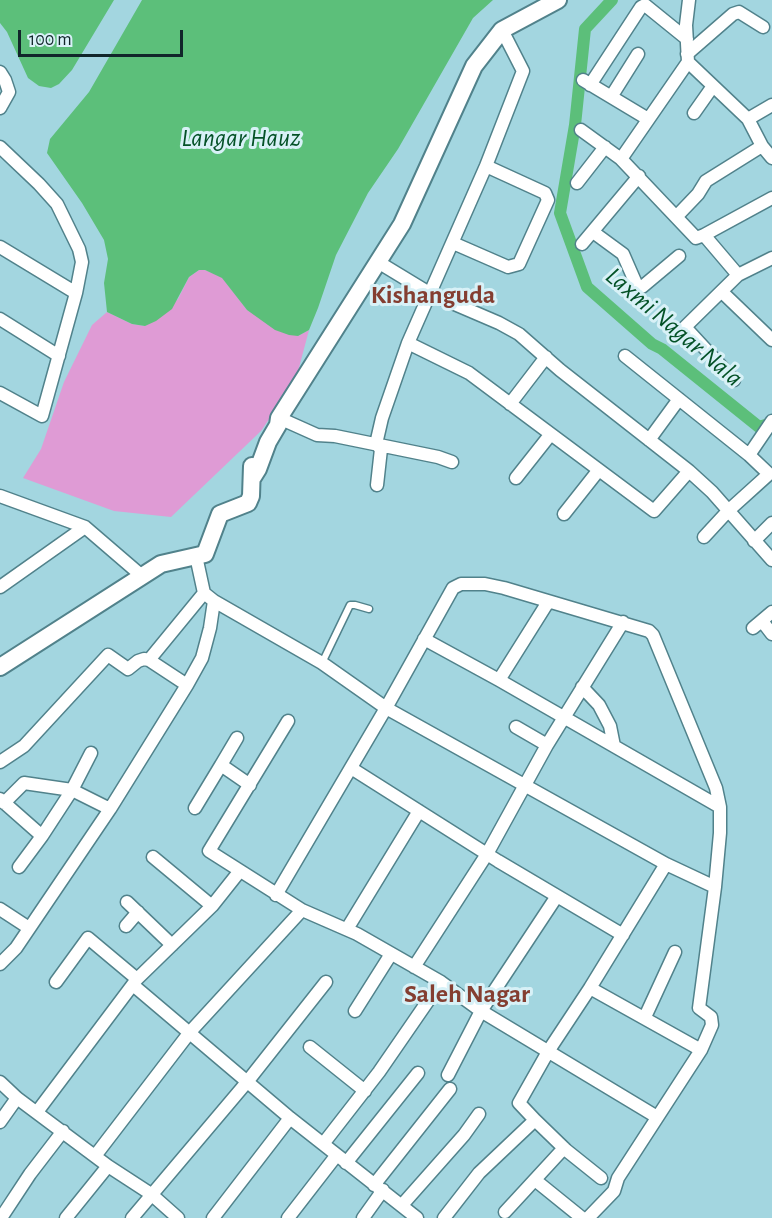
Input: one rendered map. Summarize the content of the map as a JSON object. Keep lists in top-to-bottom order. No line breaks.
{"districts":["Kishanguda","Saleh Nagar"],"water":["Langar Hauz","Laxmi Nagar Nala"],"scale_bar":"100 m"}
